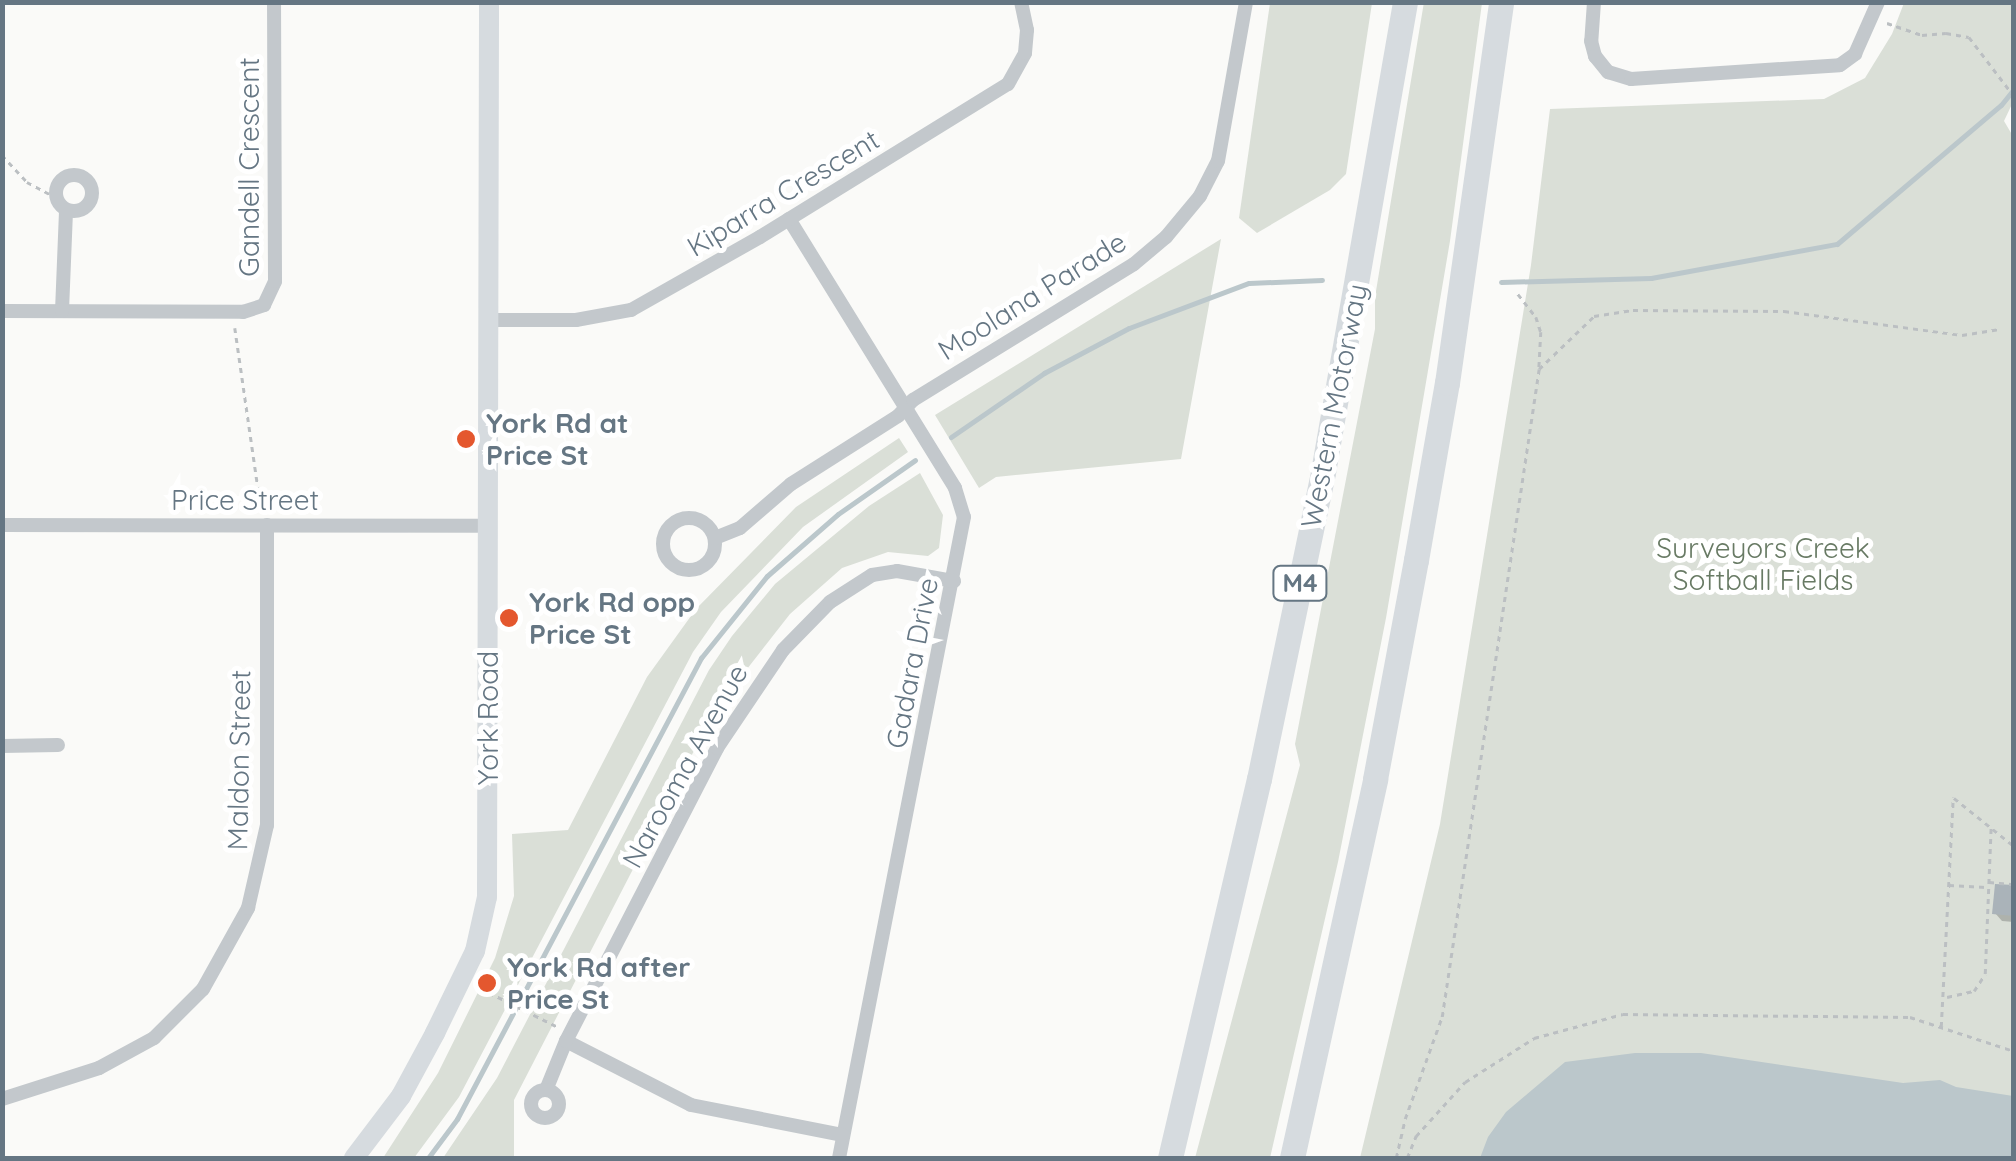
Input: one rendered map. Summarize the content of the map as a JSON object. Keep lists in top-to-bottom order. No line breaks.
{"streets":{"highway":["Western Motorway","M4"],"street":["Gandell Crescent","Kiparra Crescent","Moolana Parade","Price Street","Gadara Drive","York Road","Maldon Street","Narooma Avenue"]},"crossings":[["Kiparra Crescent","Gadara Drive"],["Kiparra Crescent","York Road"],["Moolana Parade","Gadara Drive"],["Price Street","York Road"],["Price Street","Maldon Street"],["Gadara Drive","Narooma Avenue"]],"parks":["Surveyors Creek Softball Fields"],"places":["York Rd at Price St","York Rd opp Price St","York Rd after Price St"]}
